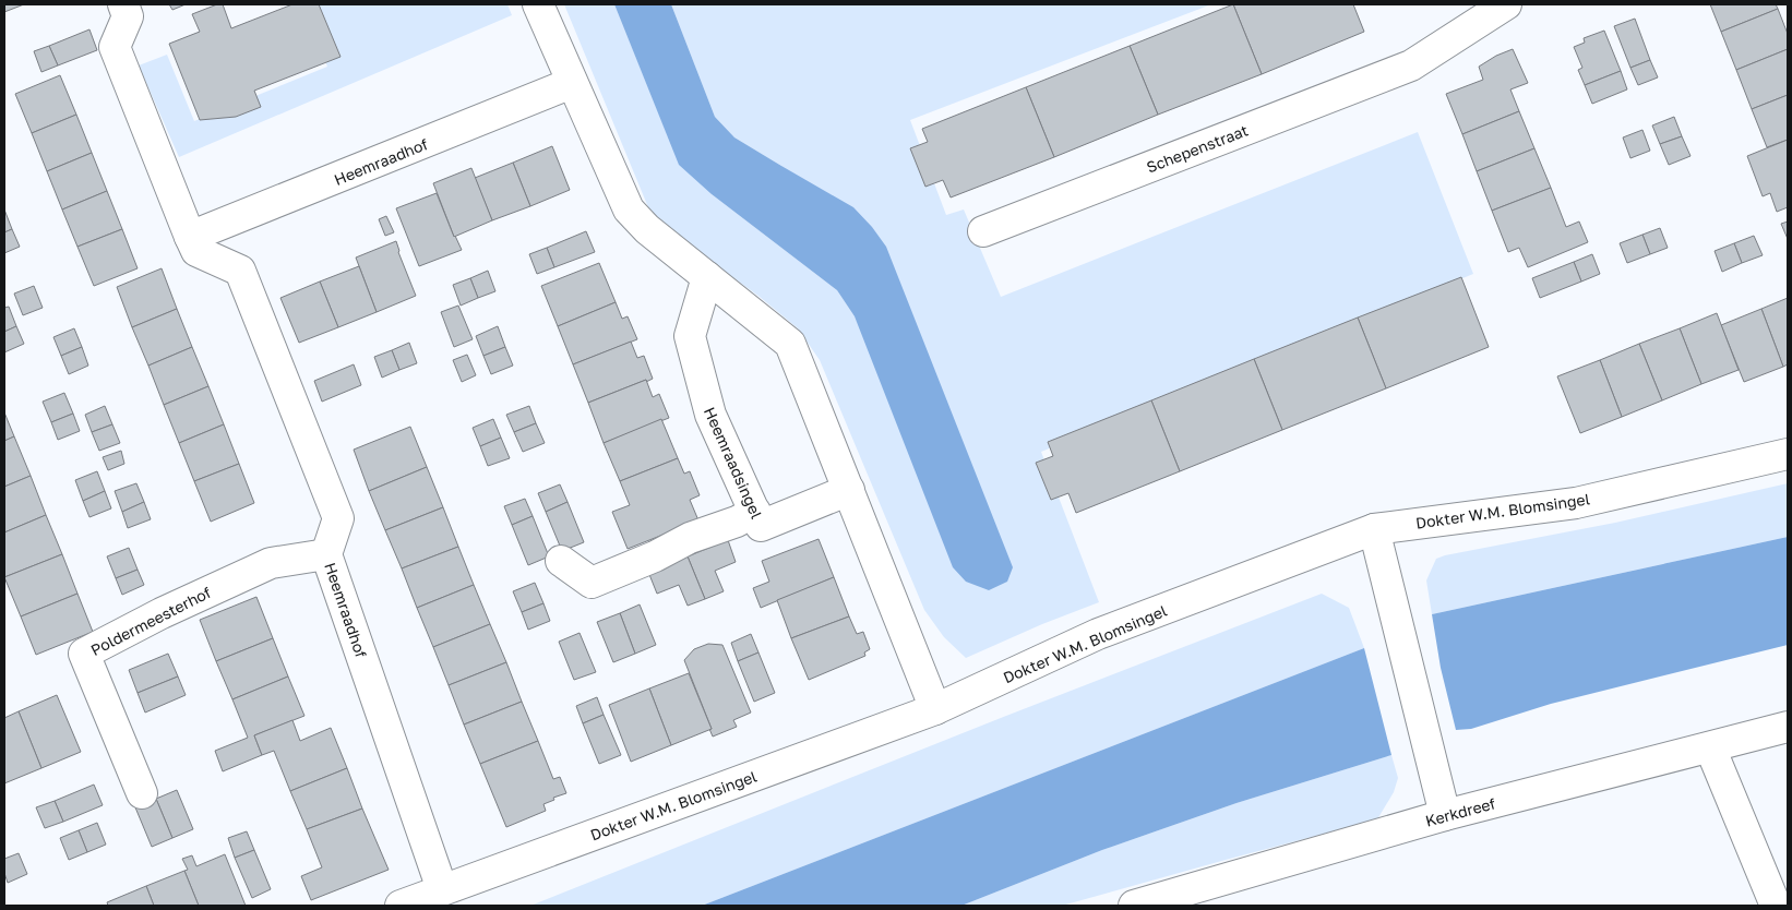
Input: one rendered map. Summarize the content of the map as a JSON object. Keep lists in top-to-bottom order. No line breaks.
{"streets":{"street":["Schepenstraat","Heemraadhof","Heemraadsingel","Dokter W.M. Blomsingel","Poldermeesterhof","Kerkdreef"]},"crossings":[["Heemraadhof","Dokter W.M. Blomsingel"],["Heemraadhof","Poldermeesterhof"]]}
